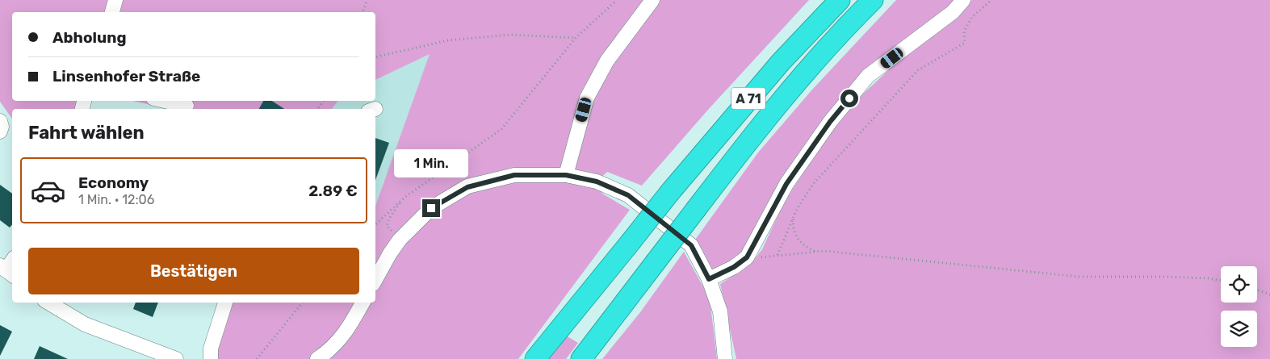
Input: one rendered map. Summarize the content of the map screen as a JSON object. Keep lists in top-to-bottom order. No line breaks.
{"streets":{"highway":["A 71"]},"page":{"banner":["Abholung","Linsenhofer Straße"],"heading":"Fahrt wählen","bubble":"1 Min.","list":[{"name":"Economy","note":"1 Min. · 12:06","value":"2.89 €"}],"buttons":"Bestätigen"}}
